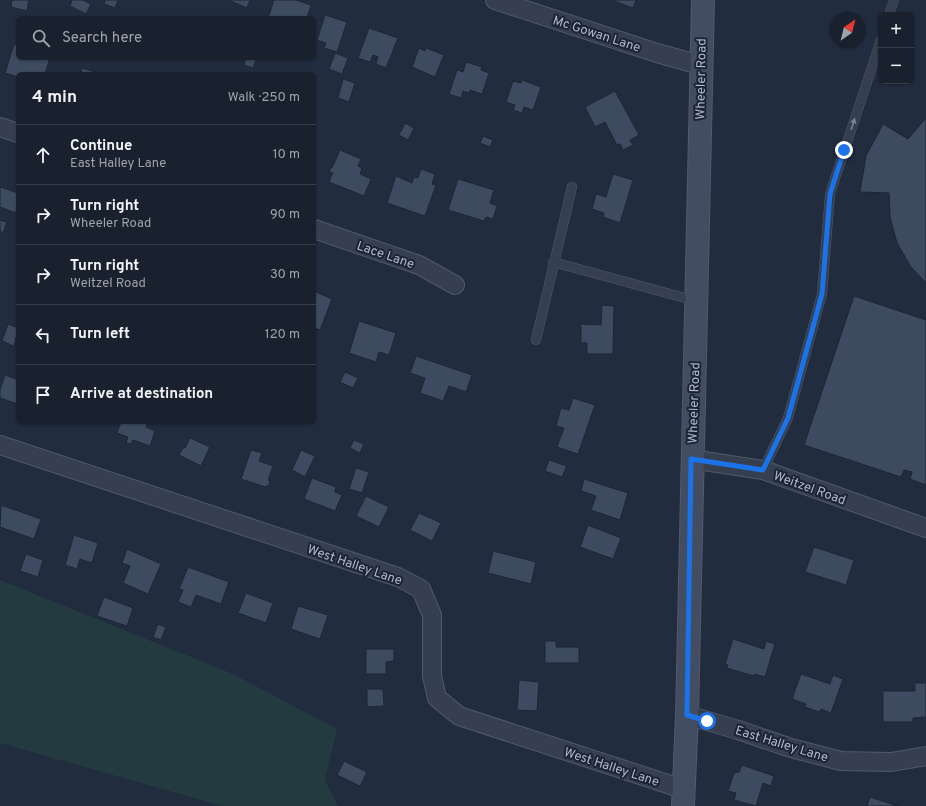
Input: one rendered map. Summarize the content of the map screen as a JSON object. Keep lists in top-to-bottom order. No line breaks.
{"streets":{"main road":["Wheeler Road"],"street":["Mc Gowan Lane","Lace Lane","Weitzel Road","West Halley Lane","East Halley Lane"]},"crossings":[["Mc Gowan Lane","Wheeler Road"],["Wheeler Road","Weitzel Road"],["Wheeler Road","West Halley Lane"],["Wheeler Road","East Halley Lane"]],"north":"top right","page":{"map_buttons":["+","−"],"search":"Search here","heading":["4 min","Walk · 250 m"],"list":[["Continue","East Halley Lane","10 m"],["Turn right","Wheeler Road","90 m"],["Turn right","Weitzel Road","30 m"],["Turn left","120 m"],"Arrive at destination"]}}
